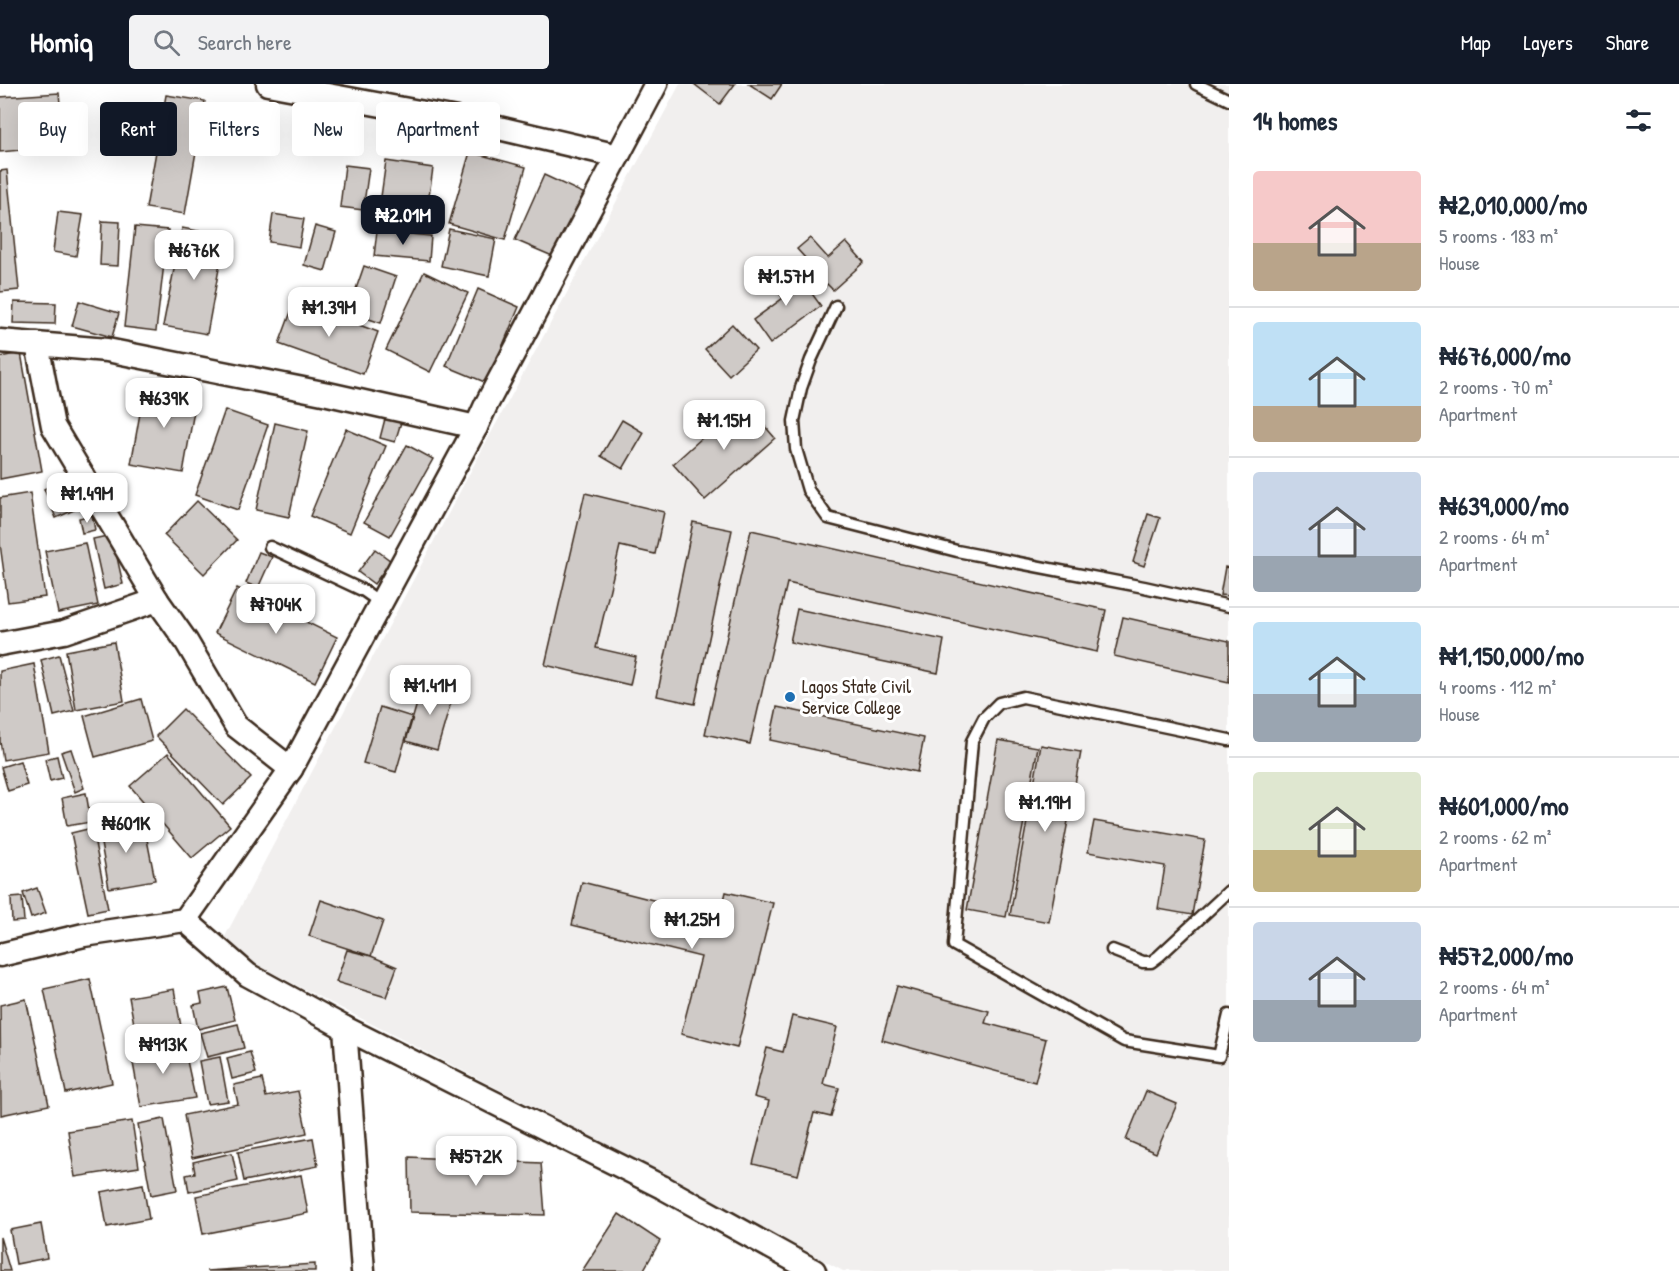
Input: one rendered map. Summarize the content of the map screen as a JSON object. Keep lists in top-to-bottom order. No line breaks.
{"places":["Lagos State Civil Service College"],"page":{"header":"Homiq","search":"Search here","nav":["Map","Layers","Share"],"heading":"14 homes","chip":["Buy","Rent","Filters","New","Apartment"],"list":[{"name":"₦2,010,000/mo","note":"5 rooms · 183 m² · House"},{"name":"₦676,000/mo","note":"2 rooms · 70 m² · Apartment"},{"name":"₦639,000/mo","note":"2 rooms · 64 m² · Apartment"},{"name":"₦1,150,000/mo","note":"4 rooms · 112 m² · House"},{"name":"₦601,000/mo","note":"2 rooms · 62 m² · Apartment"},{"name":"₦572,000/mo","note":"2 rooms · 64 m² · Apartment"}],"price":["₦2.01M","₦676K","₦1.57M","₦1.39M","₦639K","₦1.15M","₦1.49M","₦704K","₦1.41M","₦1.19M","₦601K","₦1.25M","₦913K","₦572K"]}}
